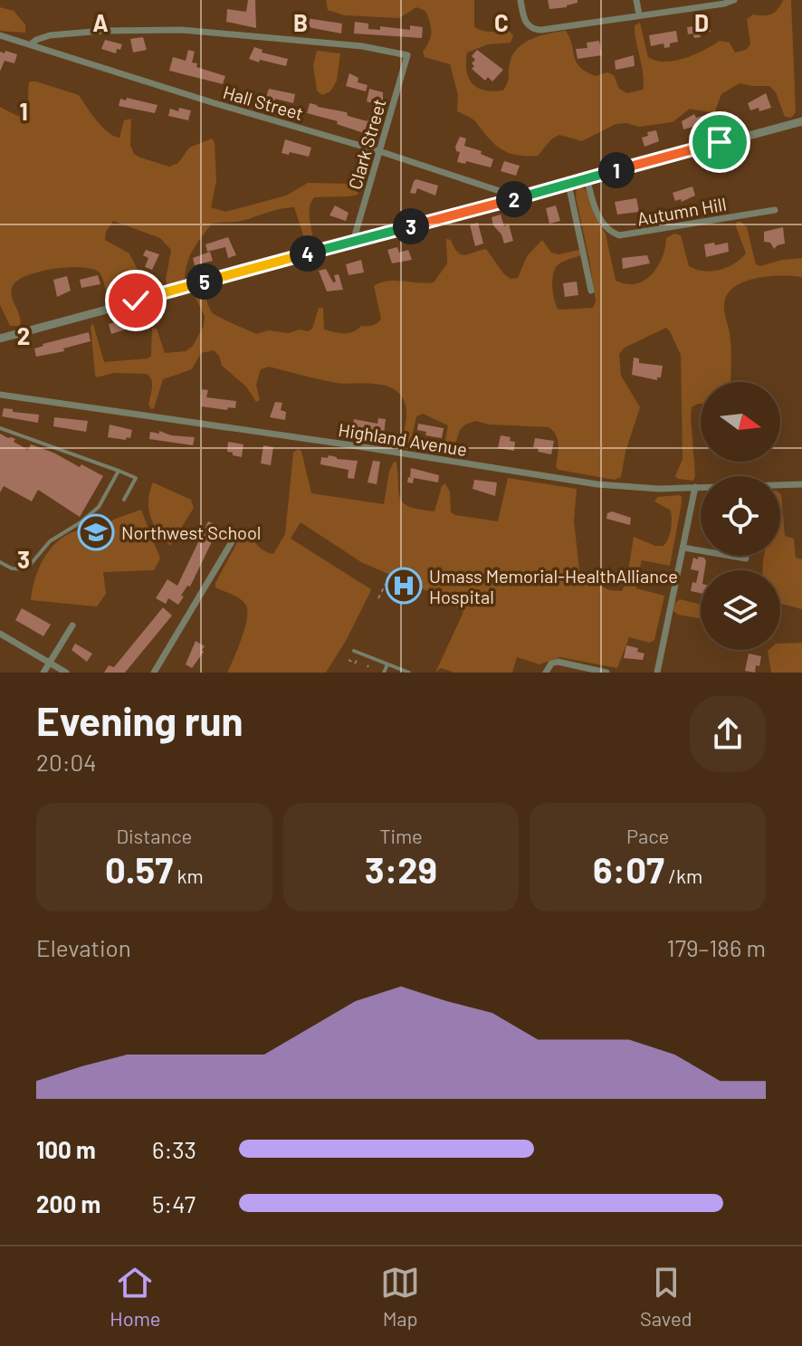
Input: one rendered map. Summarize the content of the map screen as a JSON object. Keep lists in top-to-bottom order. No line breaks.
{"streets":{"street":["Hall Street","Clark Street","Autumn Hill","Highland Avenue"]},"crossings":[["Hall Street","Clark Street"]],"places":{"school or university":["Northwest School"],"hospital":["Umass Memorial-HealthAlliance Hospital"]},"north":"right","page":{"pins":["1","2","3","4","5"],"heading":["Evening run","20:04"],"stats":[["Distance","0.57 km"],["Time","3:29"],["Pace","6:07 /km"]],"chart":["Elevation","179–186 m"],"list":[{"name":"100 m","note":"6:33"},{"name":"200 m","note":"5:47"}],"tabs":["Home","Map","Saved"]},"grid":{"columns":["A","B","C","D"],"rows":["1","2","3"]}}
